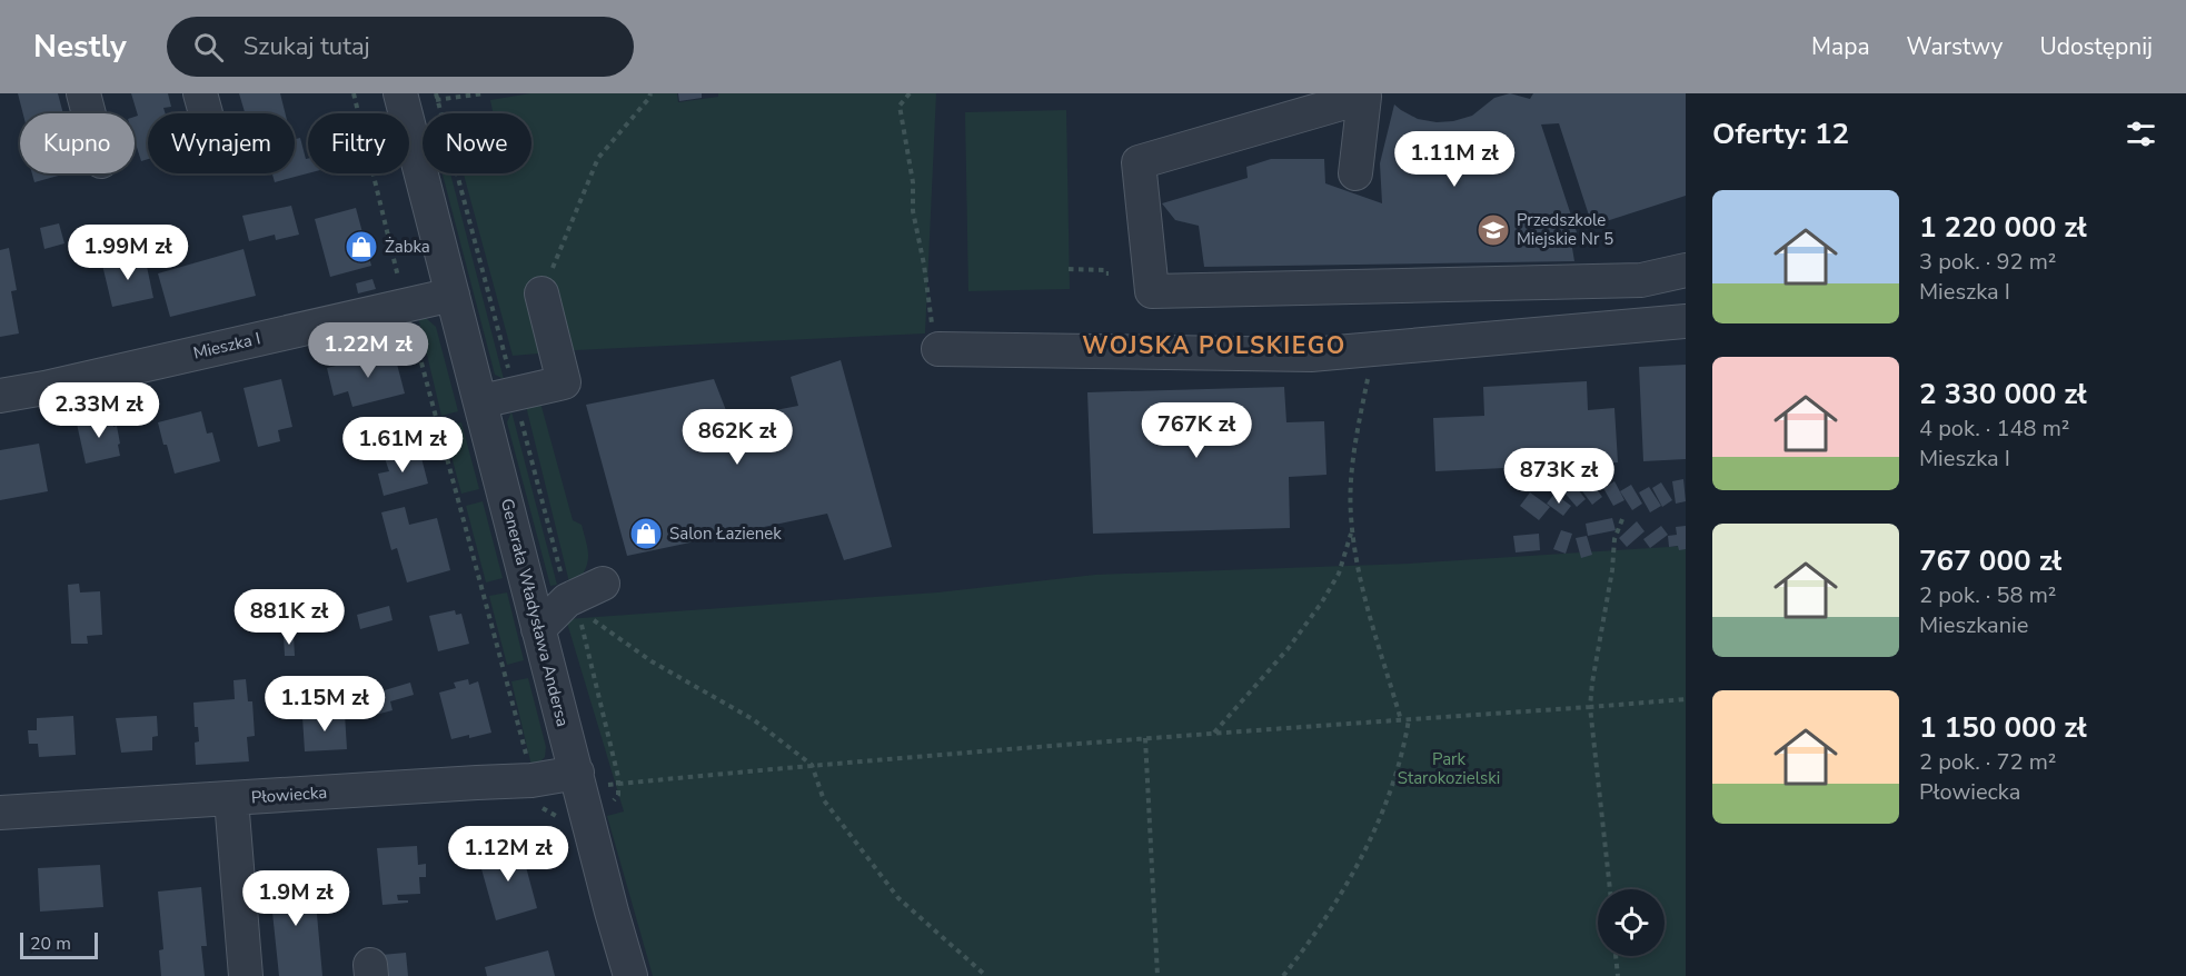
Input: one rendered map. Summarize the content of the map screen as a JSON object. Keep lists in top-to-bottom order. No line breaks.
{"streets":{"street":["Mieszka I","Generała Władysława Andersa","Płowiecka"]},"crossings":[["Mieszka I","Generała Władysława Andersa"],["Generała Władysława Andersa","Płowiecka"]],"districts":["WOJSKA POLSKIEGO"],"parks":["Park Starokozielski"],"places":{"school or university":["Przedszkole Miejskie Nr 5"],"shop":["Żabka","Salon Łazienek"]},"scale_bar":"20 m","page":{"header":"Nestly","search":"Szukaj tutaj","nav":["Mapa","Warstwy","Udostępnij"],"heading":"Oferty: 12","chip":["Kupno","Wynajem","Filtry","Nowe"],"price":["1.11M zł","1.99M zł","1.22M zł","2.33M zł","767K zł","862K zł","1.61M zł","873K zł","881K zł","1.15M zł","1.12M zł","1.9M zł"],"list":[{"name":"1 220 000 zł","note":"3 pok. · 92 m² · Mieszka I"},{"name":"2 330 000 zł","note":"4 pok. · 148 m² · Mieszka I"},{"name":"767 000 zł","note":"2 pok. · 58 m² · Mieszkanie"},{"name":"1 150 000 zł","note":"2 pok. · 72 m² · Płowiecka"}],"scale":"20 m"}}
